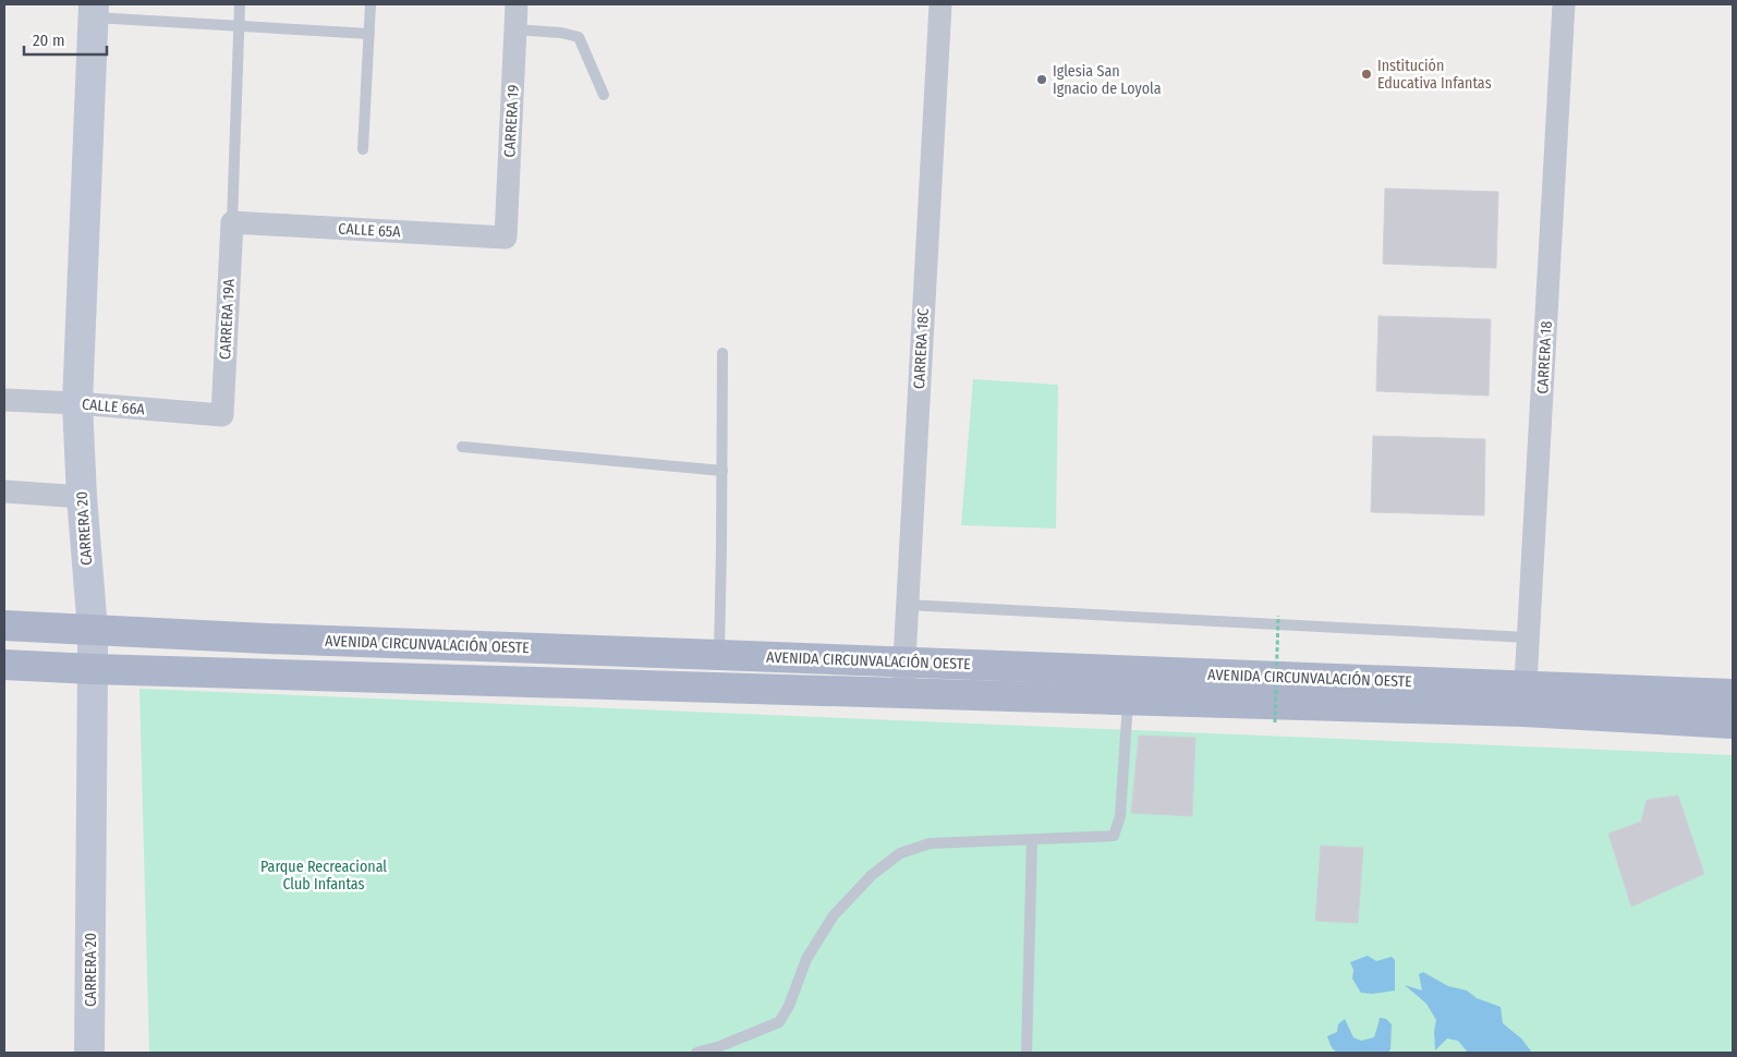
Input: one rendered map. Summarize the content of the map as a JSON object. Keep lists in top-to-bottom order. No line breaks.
{"streets":{"main road":["AVENIDA CIRCUNVALACIÓN OESTE"],"street":["CARRERA 19","CALLE 65A","CARRERA 19A","CARRERA 18C","CARRERA 18","CALLE 66A","CARRERA 20"]},"crossings":[["CARRERA 19","CALLE 65A"],["CALLE 65A","CARRERA 19A"],["CARRERA 19A","CALLE 66A"],["CARRERA 18C","AVENIDA CIRCUNVALACIÓN OESTE"],["CARRERA 18","AVENIDA CIRCUNVALACIÓN OESTE"],["CALLE 66A","CARRERA 20"],["CARRERA 20","AVENIDA CIRCUNVALACIÓN OESTE"]],"parks":["Parque Recreacional Club Infantas"],"places":["Institución Educativa Infantas","Iglesia San Ignacio de Loyola"],"scale_bar":"20 m"}
